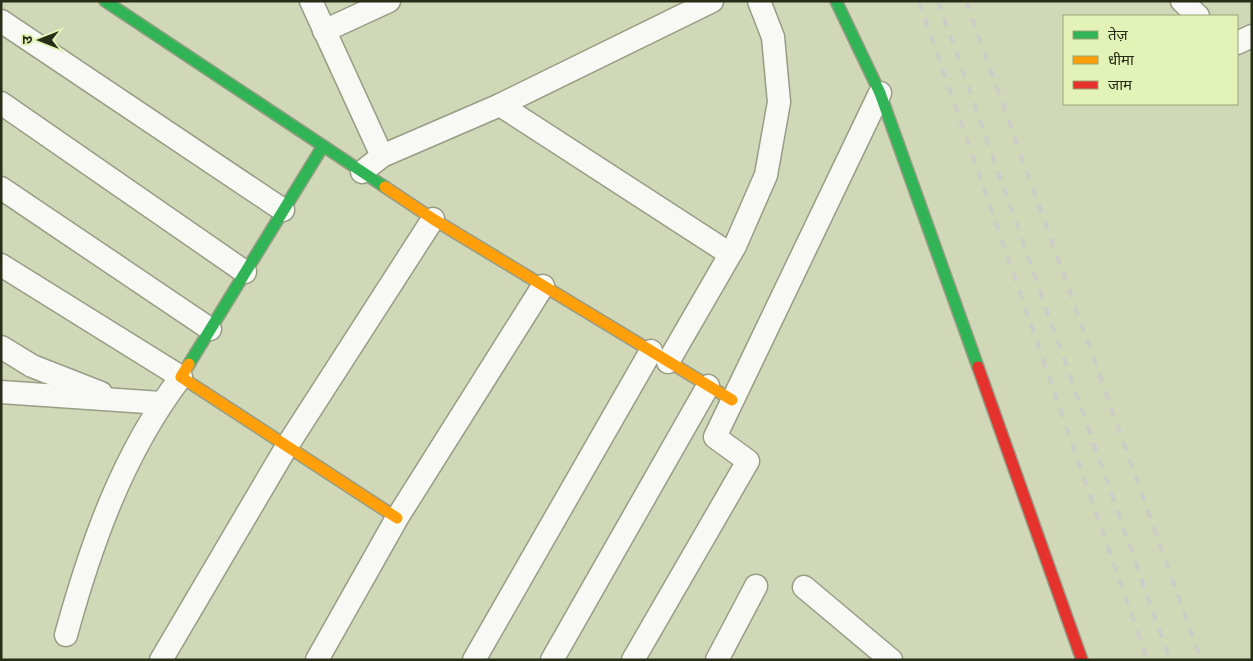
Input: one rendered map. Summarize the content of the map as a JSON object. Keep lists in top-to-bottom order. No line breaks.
{"legend":["तेज़","धीमा","जाम"],"north":"left"}
